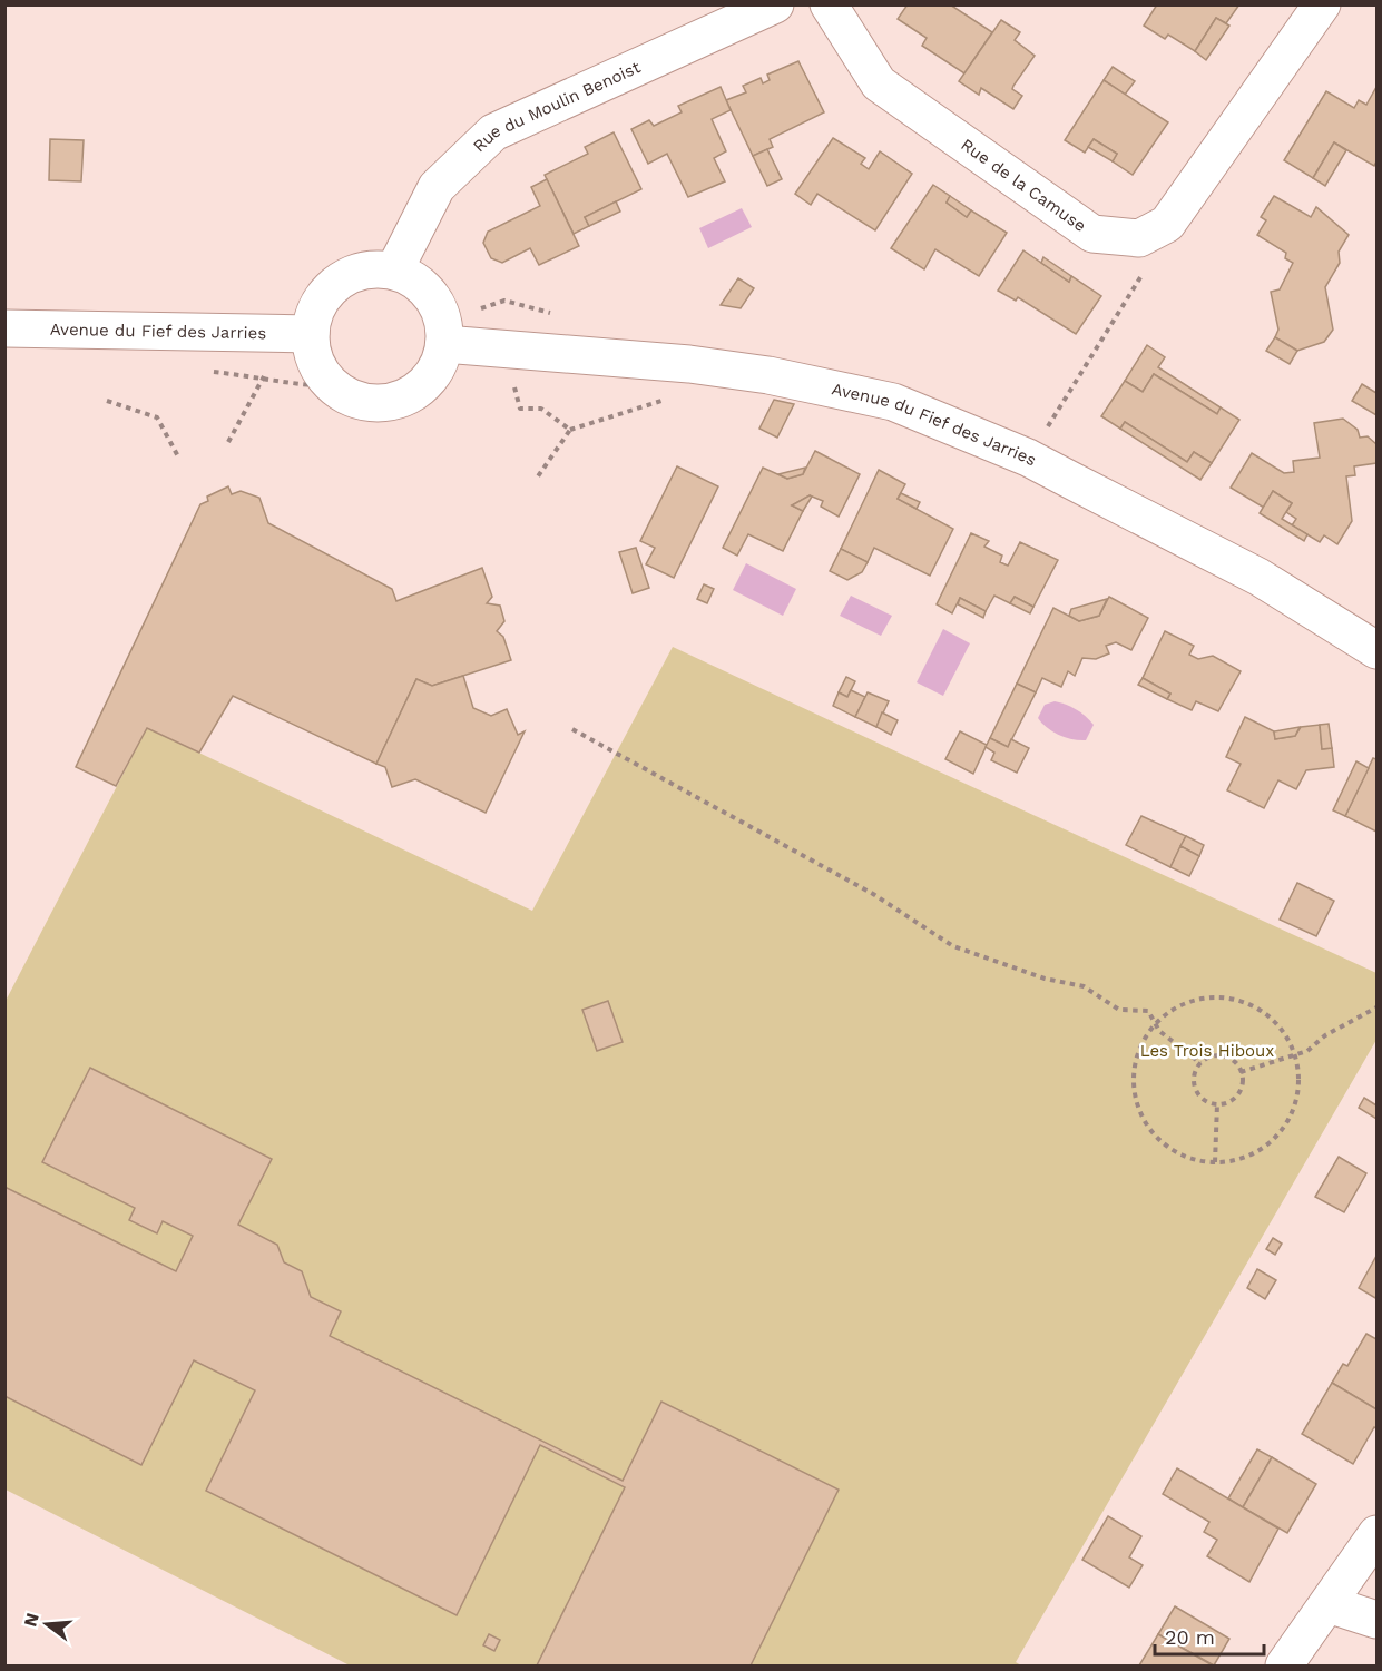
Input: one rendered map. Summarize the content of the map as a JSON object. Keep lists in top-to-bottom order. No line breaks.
{"streets":{"street":["Rue du Moulin Benoist","Rue de la Camuse","Avenue du Fief des Jarries"]},"crossings":[["Rue du Moulin Benoist","Avenue du Fief des Jarries"]],"parks":["Les Trois Hiboux"],"scale_bar":"20 m","north":"left"}
